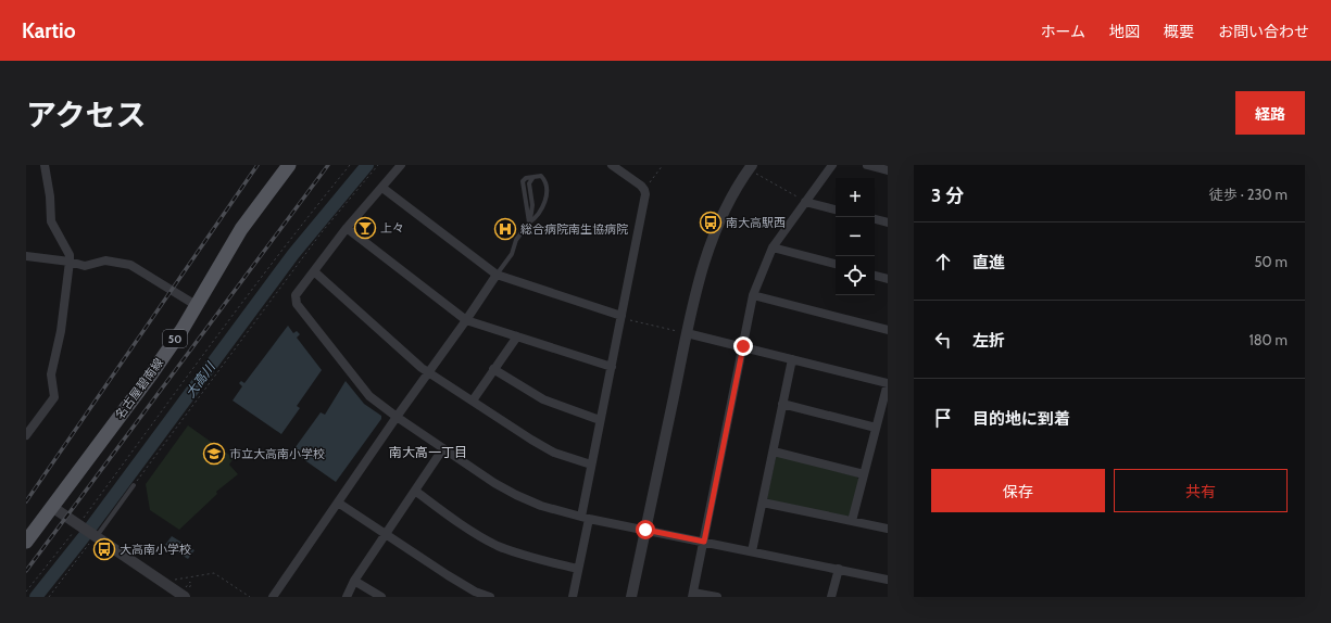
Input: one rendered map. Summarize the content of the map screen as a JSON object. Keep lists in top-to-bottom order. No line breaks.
{"streets":{"main road":["50","名古屋碧南線"]},"districts":["南大高一丁目"],"water":["大高川"],"places":{"bus stop":["南大高駅西","大高南小学校"],"bar":["上々"],"hospital":["総合病院南生協病院"],"school or university":["市立大高南小学校"]},"page":{"header":"Kartio","nav":["ホーム","地図","概要","お問い合わせ"],"title":"アクセス","buttons":["経路",["保存","共有"]],"heading":["3 分","徒歩 · 230 m"],"map_buttons":["+","−"],"list":[["直進","50 m"],["左折","180 m"],"目的地に到着"]}}
